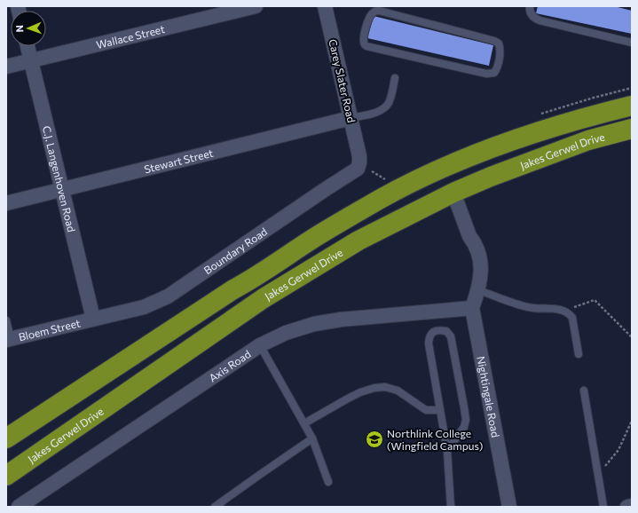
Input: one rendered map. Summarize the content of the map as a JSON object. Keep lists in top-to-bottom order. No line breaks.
{"streets":{"highway":["Jakes Gerwel Drive"],"street":["Wallace Street","Carey Slater Road","Stewart Street","C.J. Langenhoven Road","Boundary Road","Bloem Street","Axis Road","Nightingale Road"]},"crossings":[["Wallace Street","C.J. Langenhoven Road"],["Carey Slater Road","Stewart Street"],["Carey Slater Road","Boundary Road"],["Stewart Street","C.J. Langenhoven Road"],["C.J. Langenhoven Road","Boundary Road"],["C.J. Langenhoven Road","Bloem Street"],["Boundary Road","Bloem Street"],["Axis Road","Nightingale Road"]],"places":{"school or university":["Northlink College (Wingfield Campus)"]},"north":"left"}
